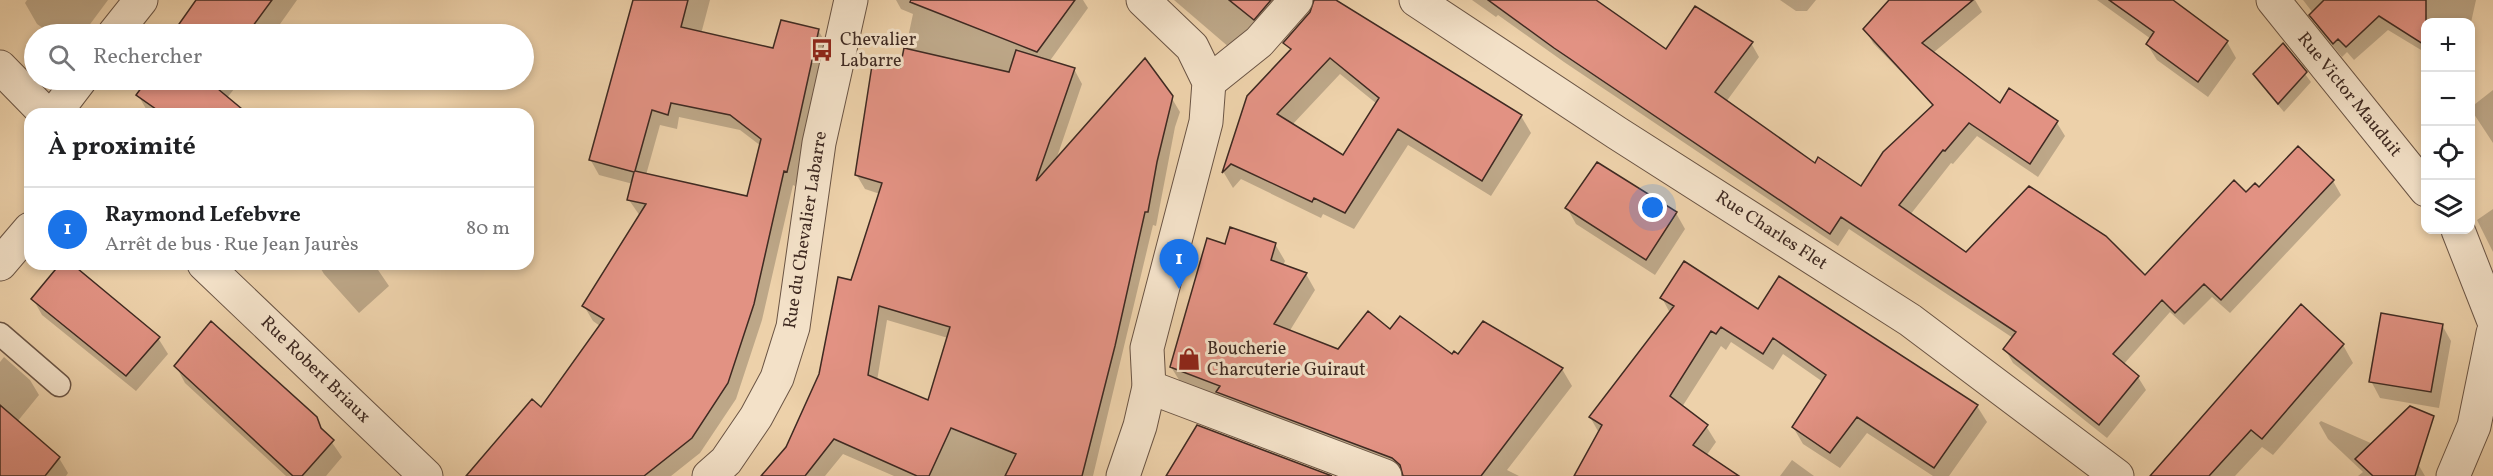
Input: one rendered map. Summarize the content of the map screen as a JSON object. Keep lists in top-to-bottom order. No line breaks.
{"streets":{"street":["Rue Victor Mauduit","Rue du Chevalier Labarre","Rue Charles Flet","Rue Robert Briaux"]},"places":{"bus stop":["Chevalier Labarre"],"shop":["Boucherie Charcuterie Guiraut"]},"page":{"map_buttons":["+","−"],"search":"Rechercher","heading":"À proximité","list":[{"mark":"1","name":"Raymond Lefebvre","note":"Arrêt de bus · Rue Jean Jaurès","value":"80 m"}],"pins":"1"}}
